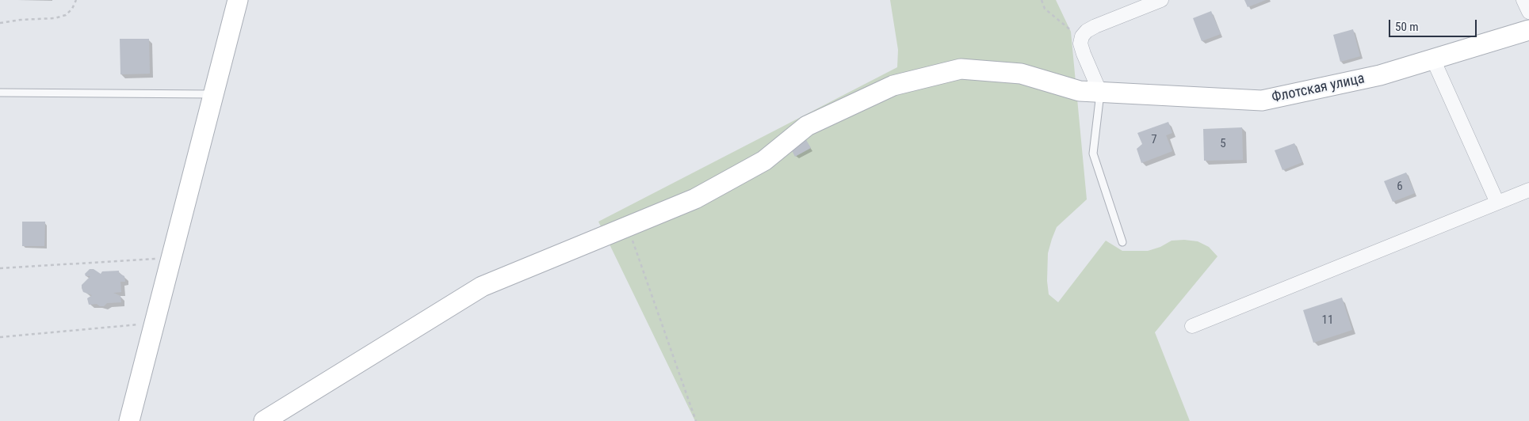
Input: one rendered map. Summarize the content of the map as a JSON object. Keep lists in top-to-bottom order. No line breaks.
{"streets":{"street":["Флотская улица"]},"house_numbers":["7","5","6","11"],"scale_bar":"50 m"}
